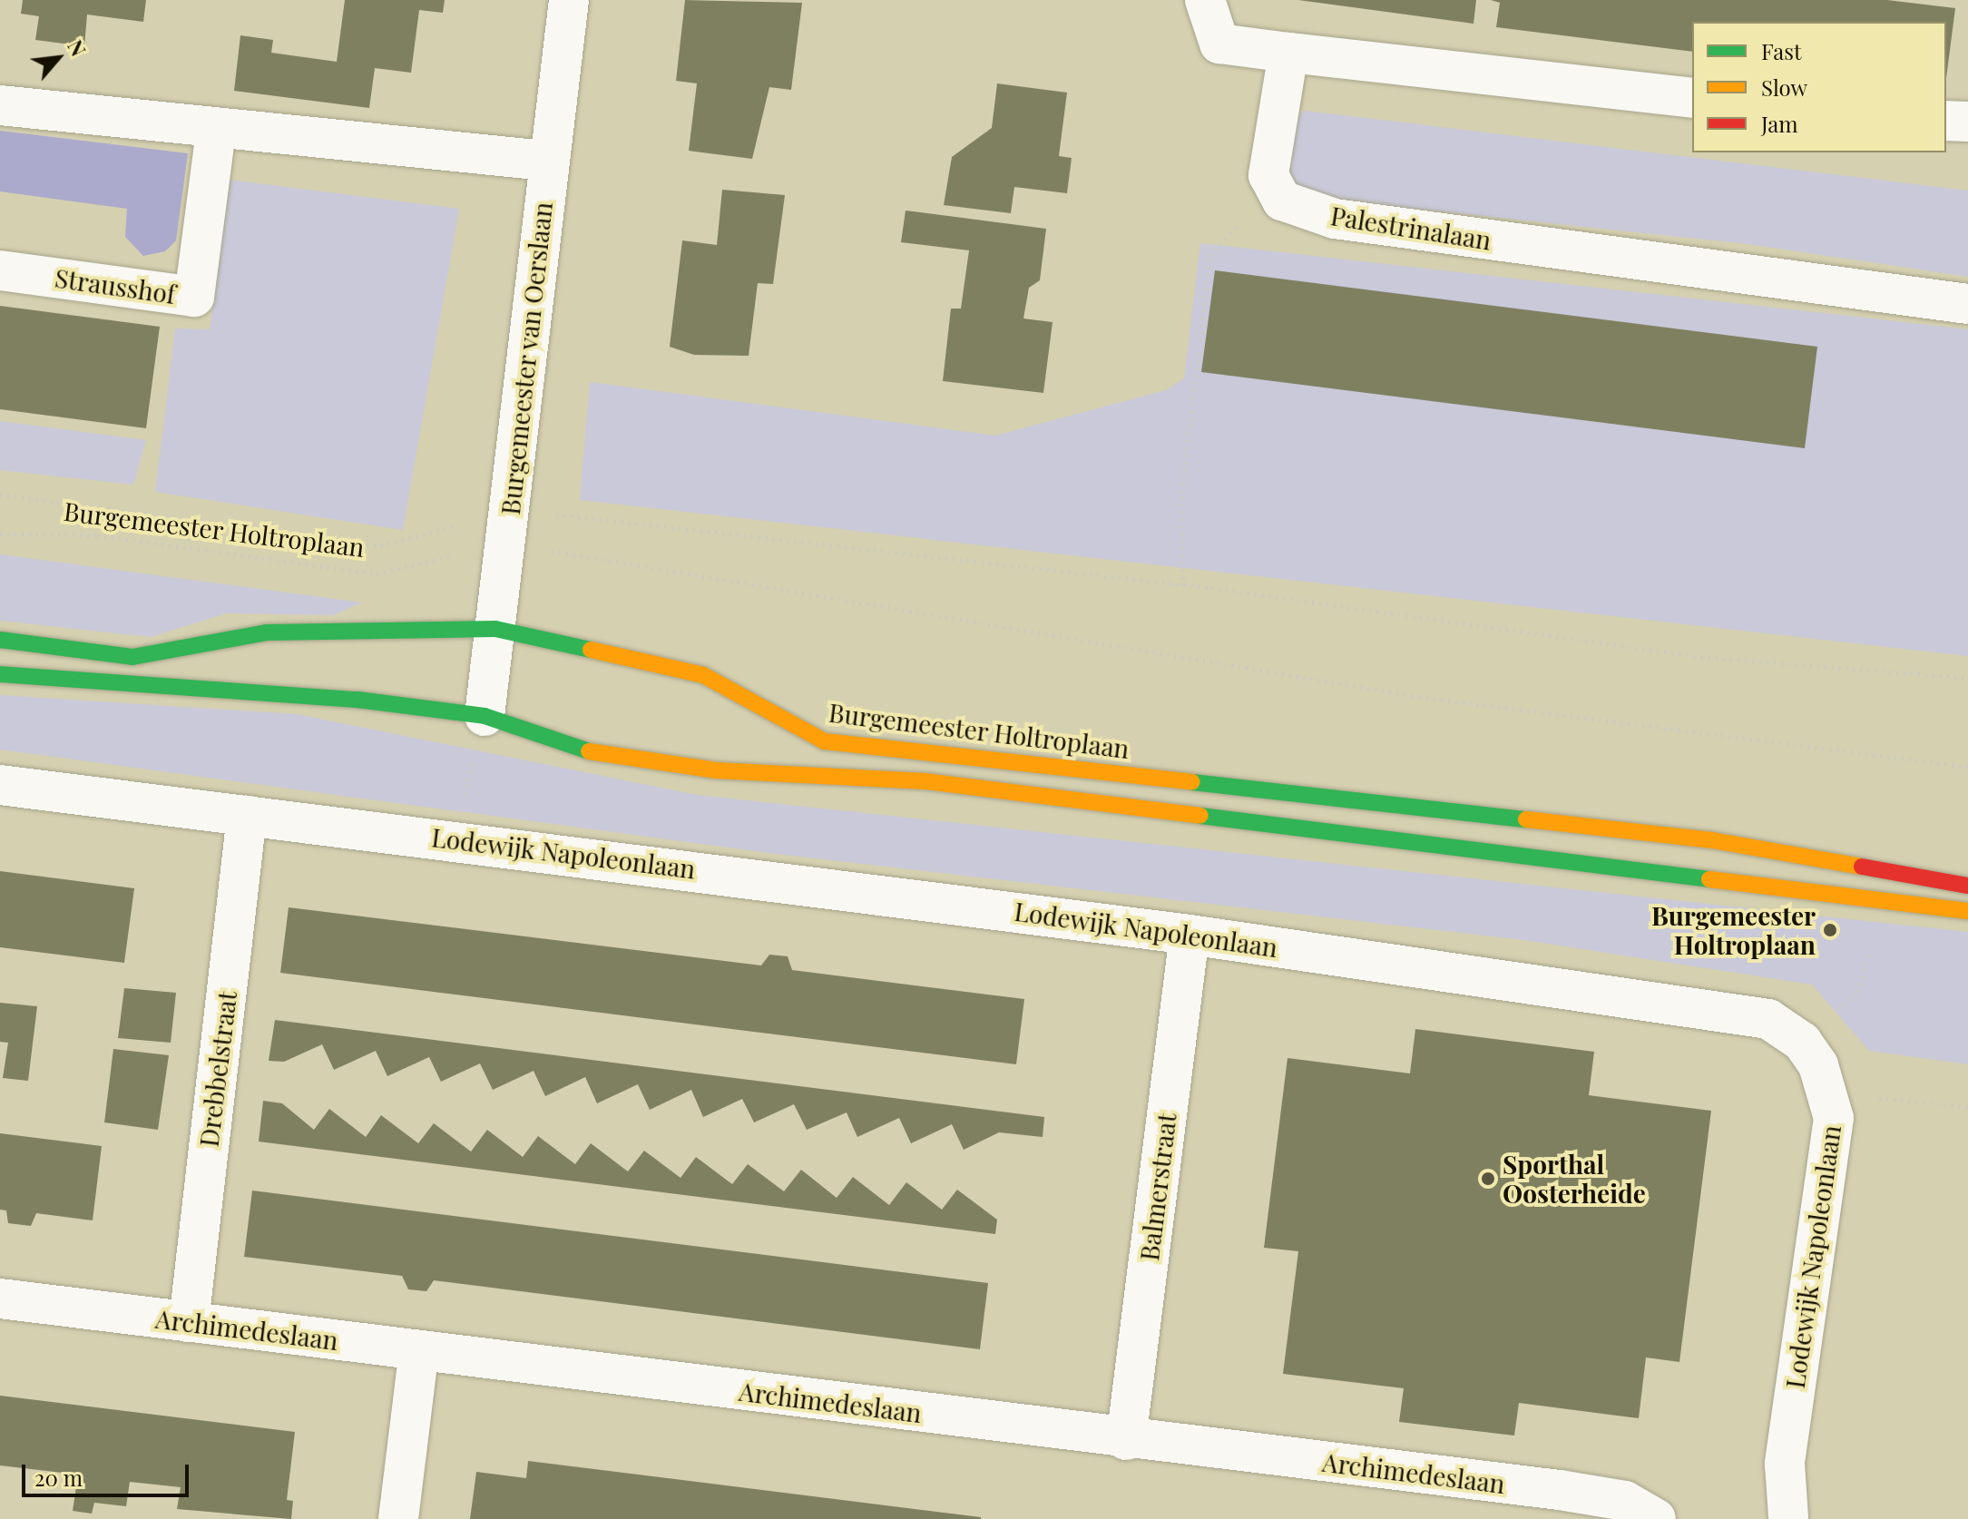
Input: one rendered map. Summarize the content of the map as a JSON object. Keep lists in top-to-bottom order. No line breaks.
{"streets":{"street":["Palestrinalaan","Strausshof","Burgemeester van Oerslaan","Burgemeester Holtroplaan","Lodewijk Napoleonlaan","Drebbelstraat","Balmerstraat","Archimedeslaan"]},"crossings":[["Burgemeester van Oerslaan","Burgemeester Holtroplaan"],["Lodewijk Napoleonlaan","Drebbelstraat"],["Lodewijk Napoleonlaan","Balmerstraat"],["Drebbelstraat","Archimedeslaan"],["Balmerstraat","Archimedeslaan"]],"places":["Burgemeester Holtroplaan","Sporthal Oosterheide"],"legend":["Fast","Slow","Jam"],"scale_bar":"20 m","north":"top right"}
